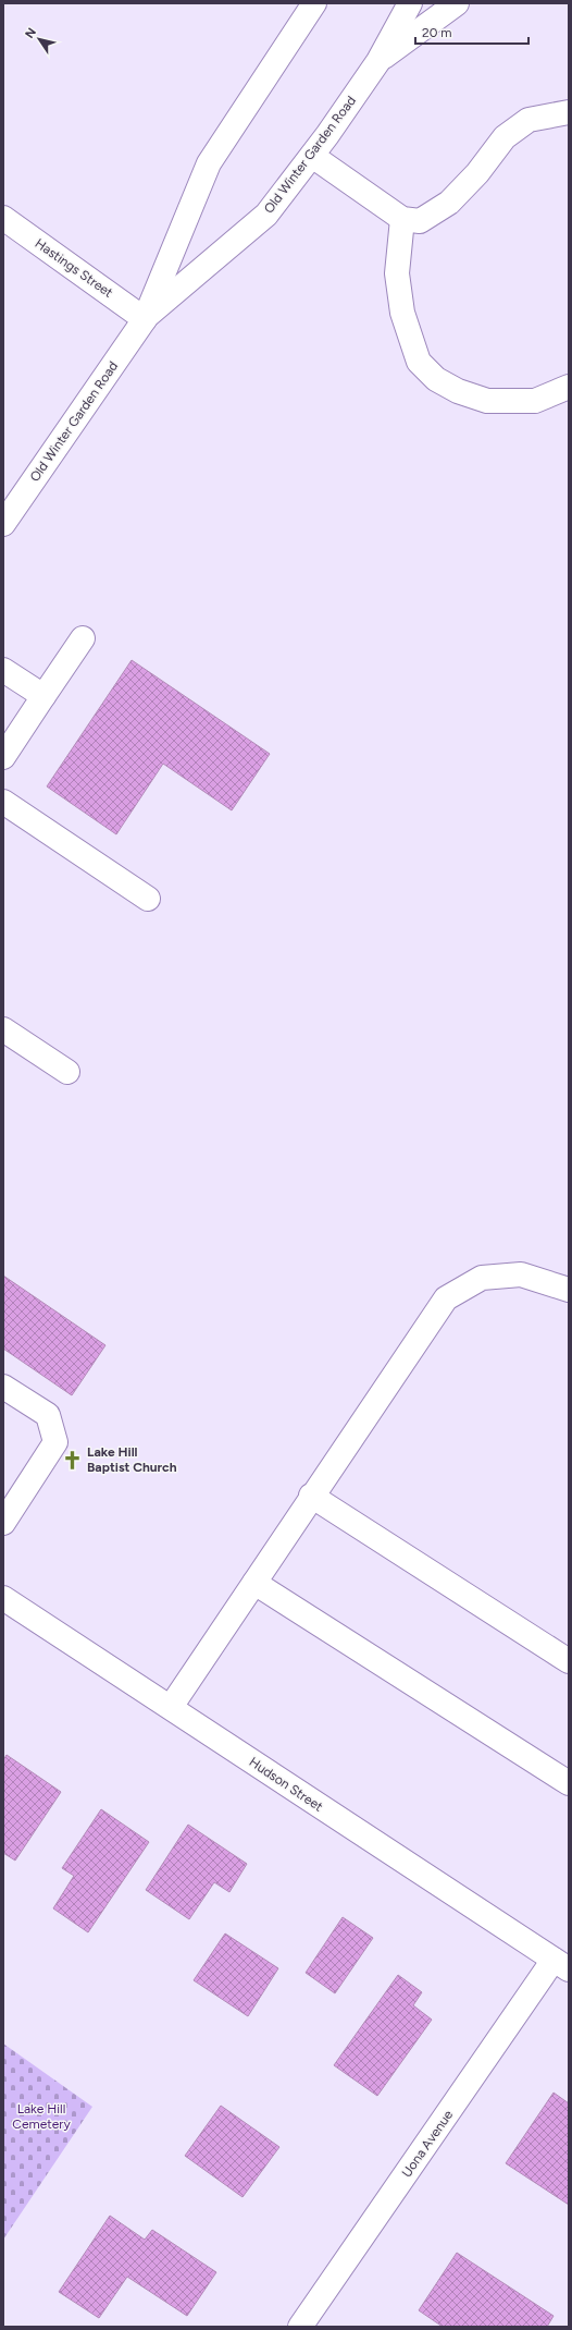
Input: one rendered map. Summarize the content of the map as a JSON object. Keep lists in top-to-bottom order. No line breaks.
{"streets":{"street":["Old Winter Garden Road","Hastings Street","Hudson Street","Uona Avenue"]},"crossings":[["Old Winter Garden Road","Hastings Street"],["Hudson Street","Uona Avenue"]],"parks":["Lake Hill Cemetery"],"places":{"church":["Lake Hill Baptist Church"]},"scale_bar":"20 m","north":"top left"}
